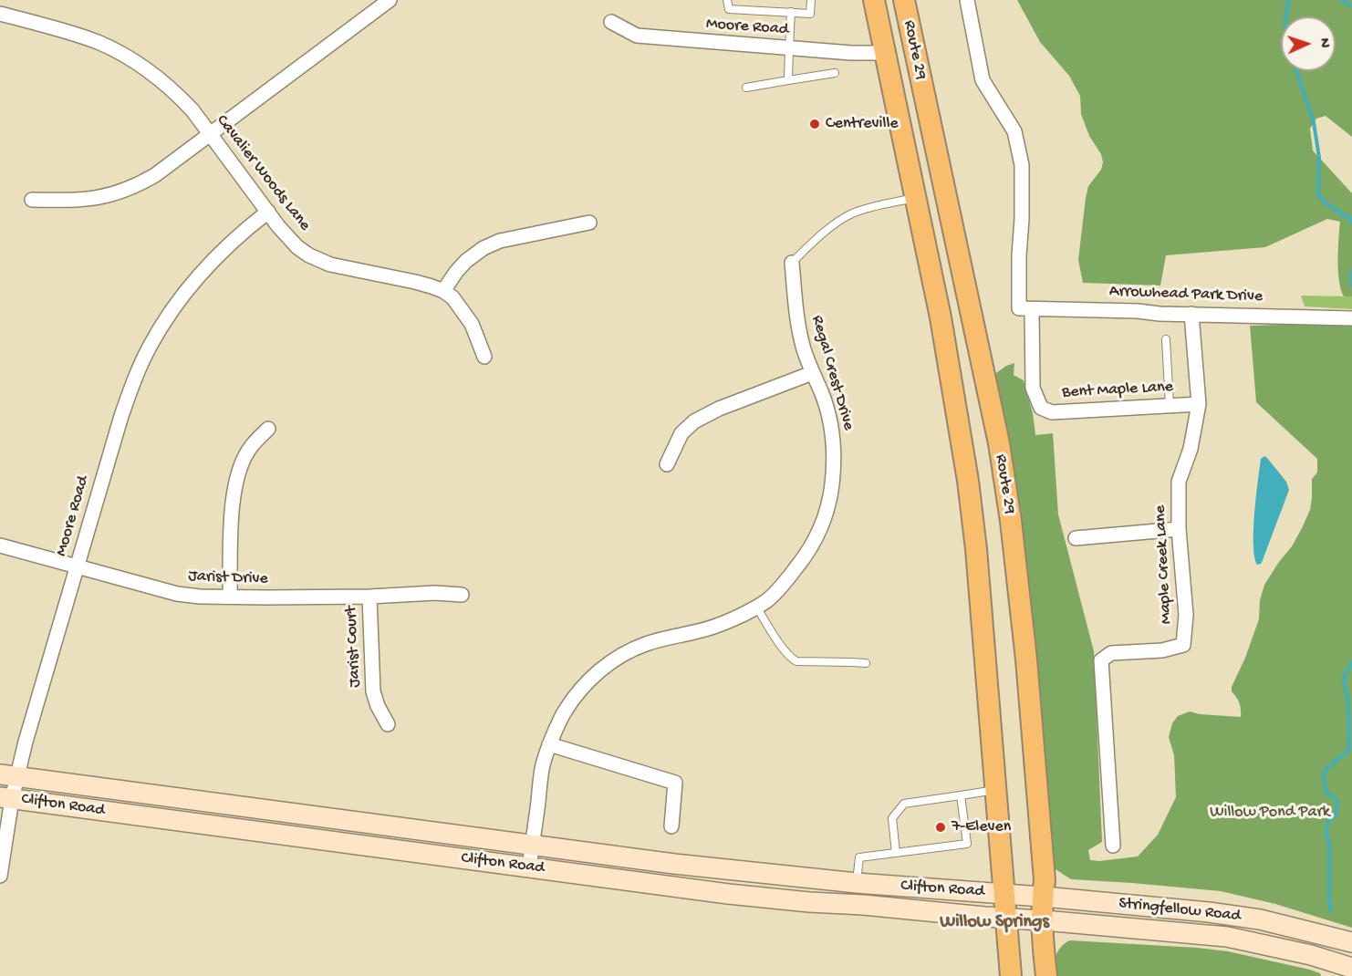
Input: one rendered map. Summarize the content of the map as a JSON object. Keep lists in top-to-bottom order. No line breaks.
{"streets":{"main road":["Route 29","Clifton Road","Stringfellow Road"],"street":["Moore Road","Cavalier Woods Lane","Arrowhead Park Drive","Regal Crest Drive","Bent Maple Lane","Maple Creek Lane","Jarist Drive","Jarist Court"]},"crossings":[["Moore Road","Route 29"],["Moore Road","Cavalier Woods Lane"],["Moore Road","Jarist Drive"],["Moore Road","Clifton Road"],["Route 29","Clifton Road"],["Route 29","Stringfellow Road"],["Arrowhead Park Drive","Bent Maple Lane"],["Arrowhead Park Drive","Maple Creek Lane"],["Regal Crest Drive","Clifton Road"],["Bent Maple Lane","Maple Creek Lane"],["Jarist Drive","Jarist Court"],["Clifton Road","Stringfellow Road"]],"districts":["Willow Springs"],"parks":["Willow Pond Park"],"places":["Centreville","7-Eleven"],"north":"right"}
